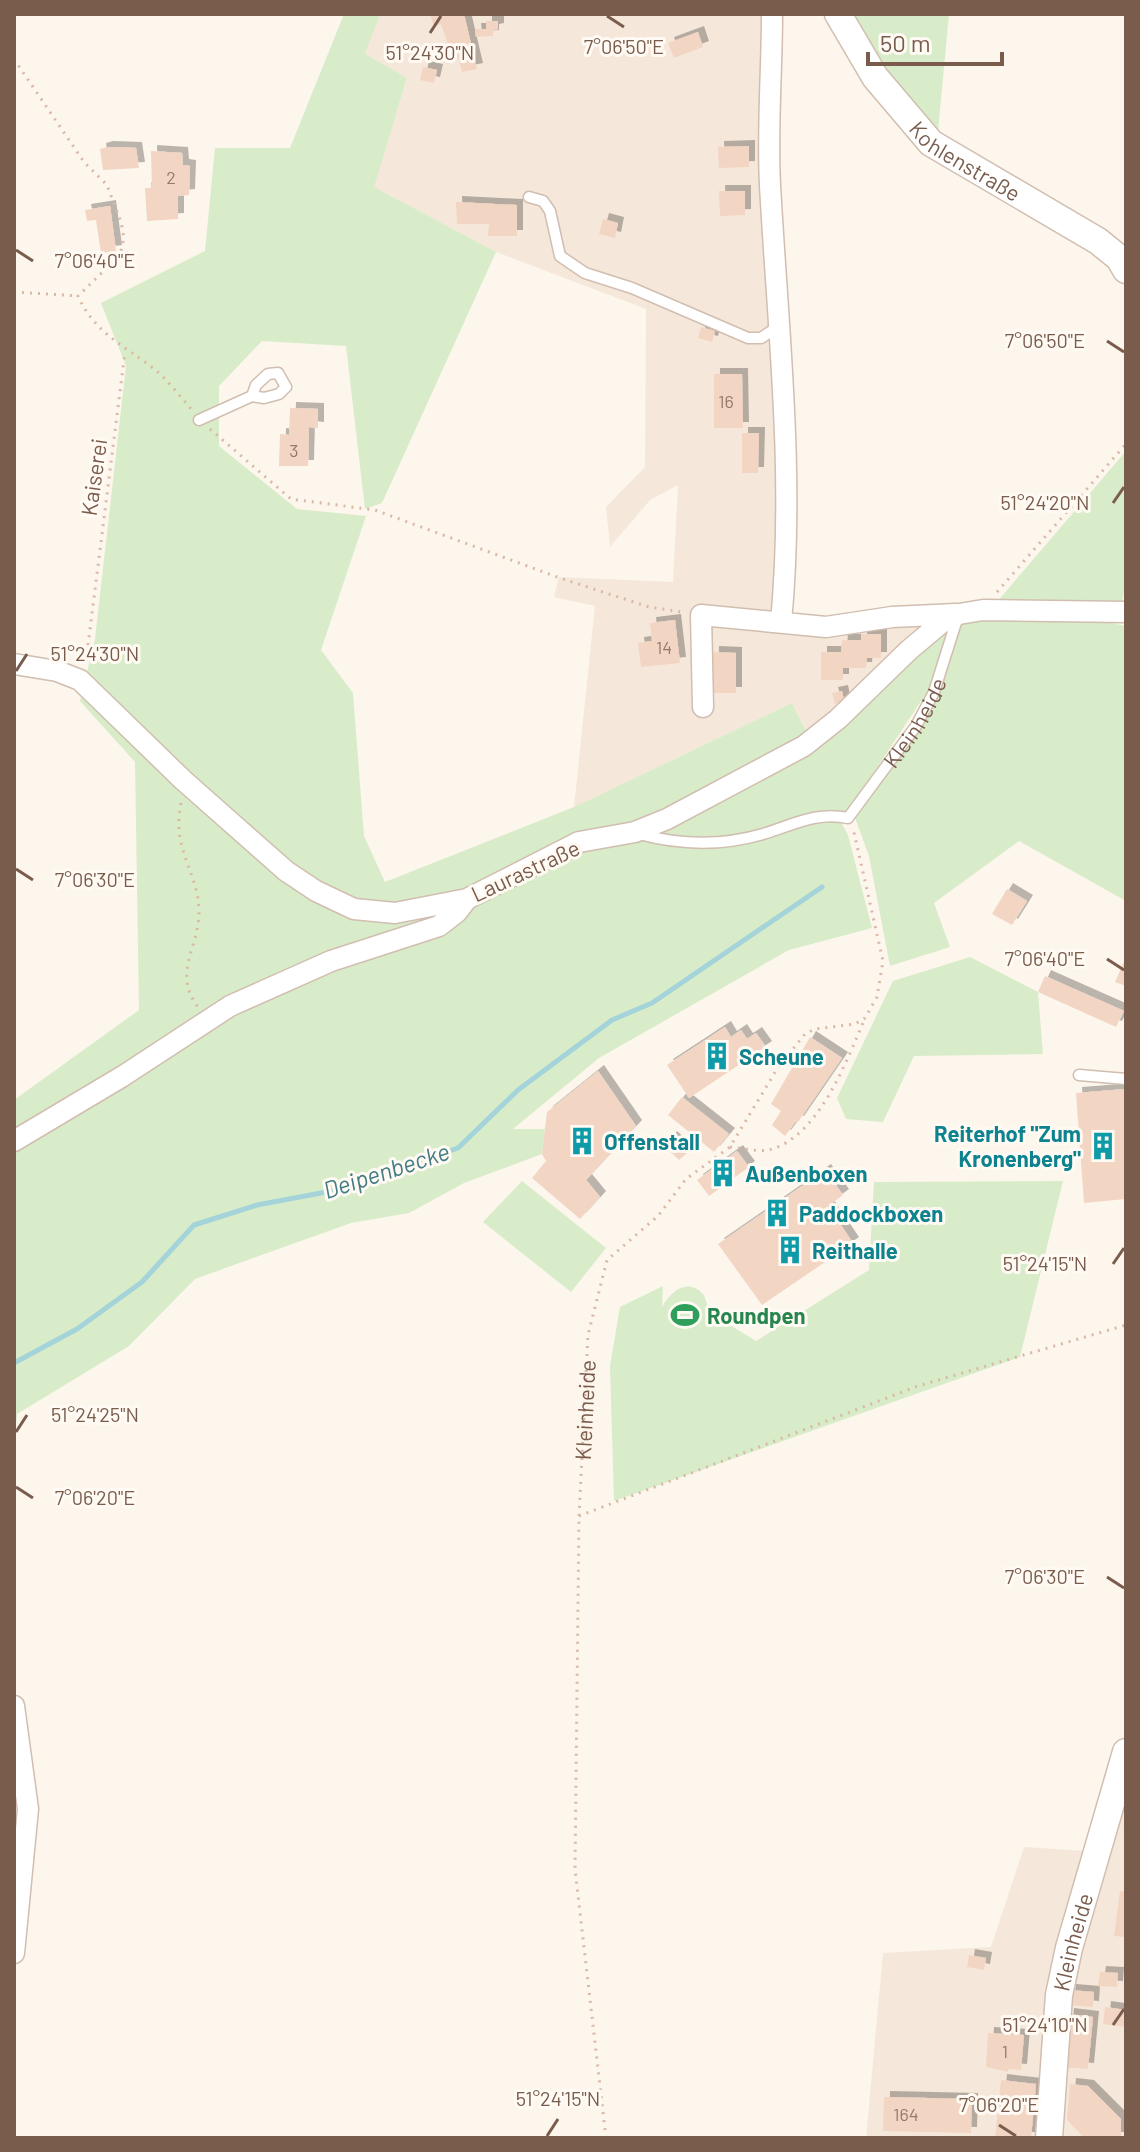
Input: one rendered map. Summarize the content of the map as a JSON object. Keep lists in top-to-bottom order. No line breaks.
{"streets":{"street":["Kohlenstraße","Kleinheide","Laurastraße"],"path":["Kaiserei"]},"crossings":[["Kaiserei","Laurastraße"],["Kleinheide","Laurastraße"]],"water":["Deipenbecke"],"places":{"building":["Scheune","Offenstall","Reiterhof \"Zum Kronenberg\"","Außenboxen","Paddockboxen","Reithalle"],"sports":["Roundpen"]},"house_numbers":["2","16","3","14","1","164"],"scale_bar":"50 m","coordinates":["7°06'50\"E","51°24'30\"N","7°06'40\"E","51°24'20\"N","7°06'30\"E","51°24'15\"N","51°24'25\"N","7°06'20\"E","51°24'10\"N"]}
